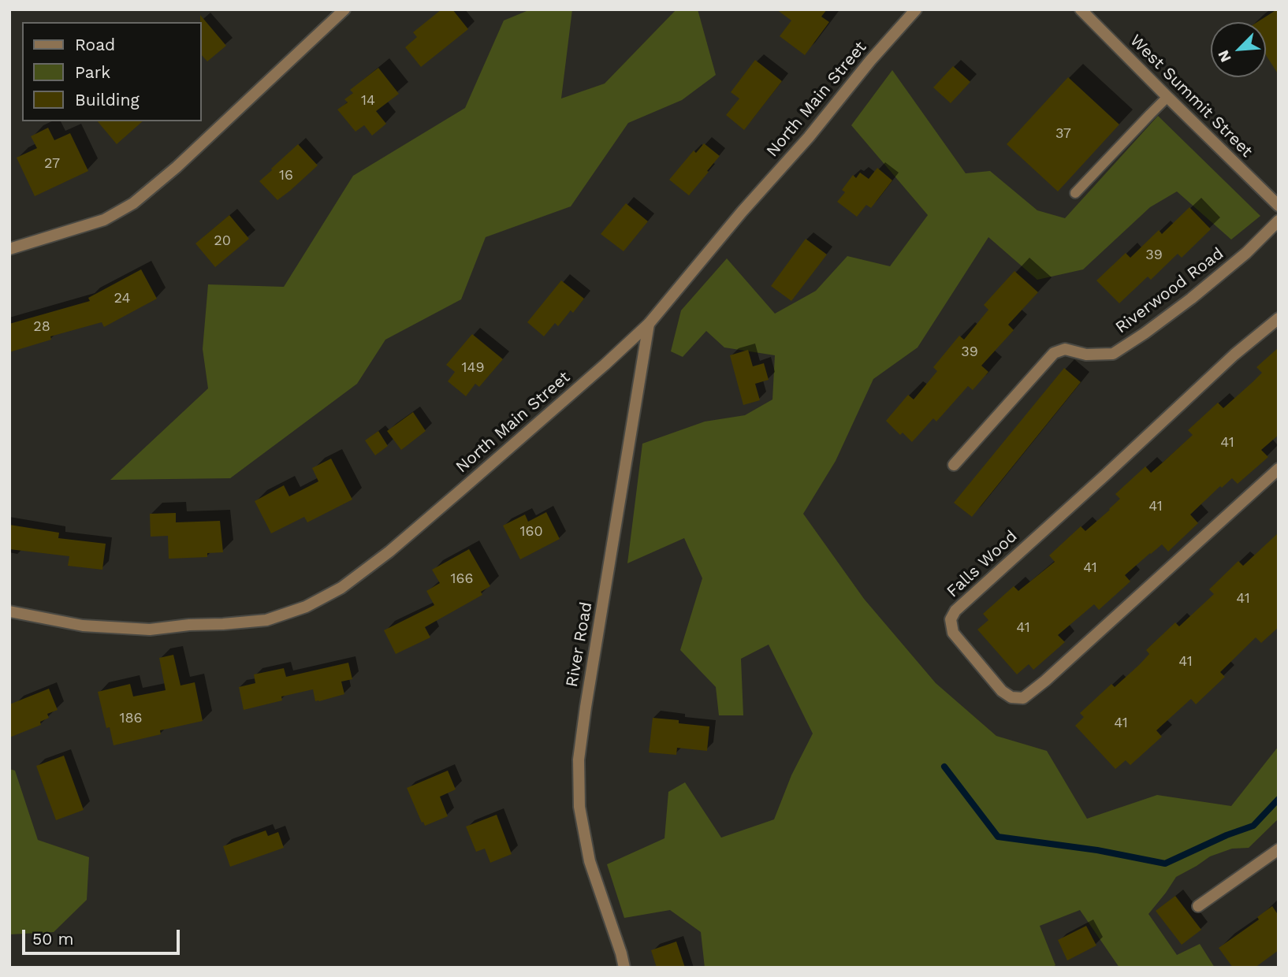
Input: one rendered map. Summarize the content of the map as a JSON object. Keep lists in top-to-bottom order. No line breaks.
{"streets":{"street":["West Summit Street","North Main Street","Riverwood Road","Falls Wood","River Road"]},"crossings":[["North Main Street","River Road"]],"house_numbers":["14","37","27","16","20","39","24","28","39","149","41","41","160","41","166","41","41","41","186","41"],"legend":["Road","Park","Building"],"scale_bar":"50 m","north":"bottom left"}
